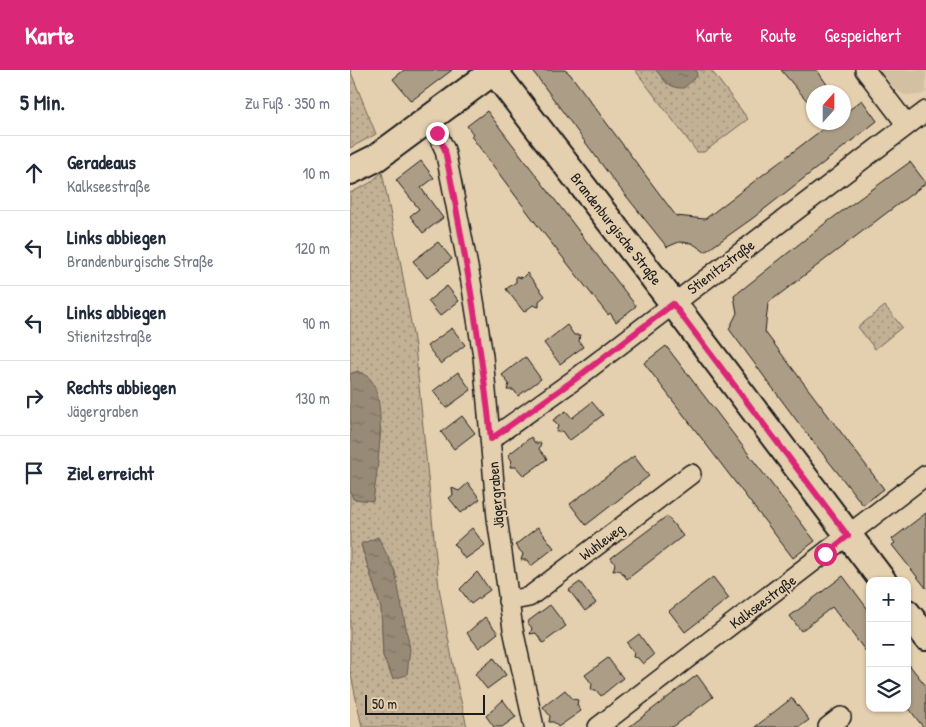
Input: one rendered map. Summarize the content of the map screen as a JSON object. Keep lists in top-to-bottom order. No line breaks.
{"streets":{"street":["Brandenburgische Straße","Stienitzstraße","Jägergraben","Wuhleweg","Kalkseestraße"]},"crossings":[["Brandenburgische Straße","Stienitzstraße"],["Brandenburgische Straße","Kalkseestraße"],["Stienitzstraße","Jägergraben"],["Jägergraben","Wuhleweg"]],"scale_bar":"50 m","north":"top","page":{"header":"Karte","nav":["Karte","Route","Gespeichert"],"heading":["5 Min.","Zu Fuß · 350 m"],"list":[["Geradeaus","Kalkseestraße","10 m"],["Links abbiegen","Brandenburgische Straße","120 m"],["Links abbiegen","Stienitzstraße","90 m"],["Rechts abbiegen","Jägergraben","130 m"],"Ziel erreicht"],"map_buttons":["+","−"],"scale":"50 m"}}
